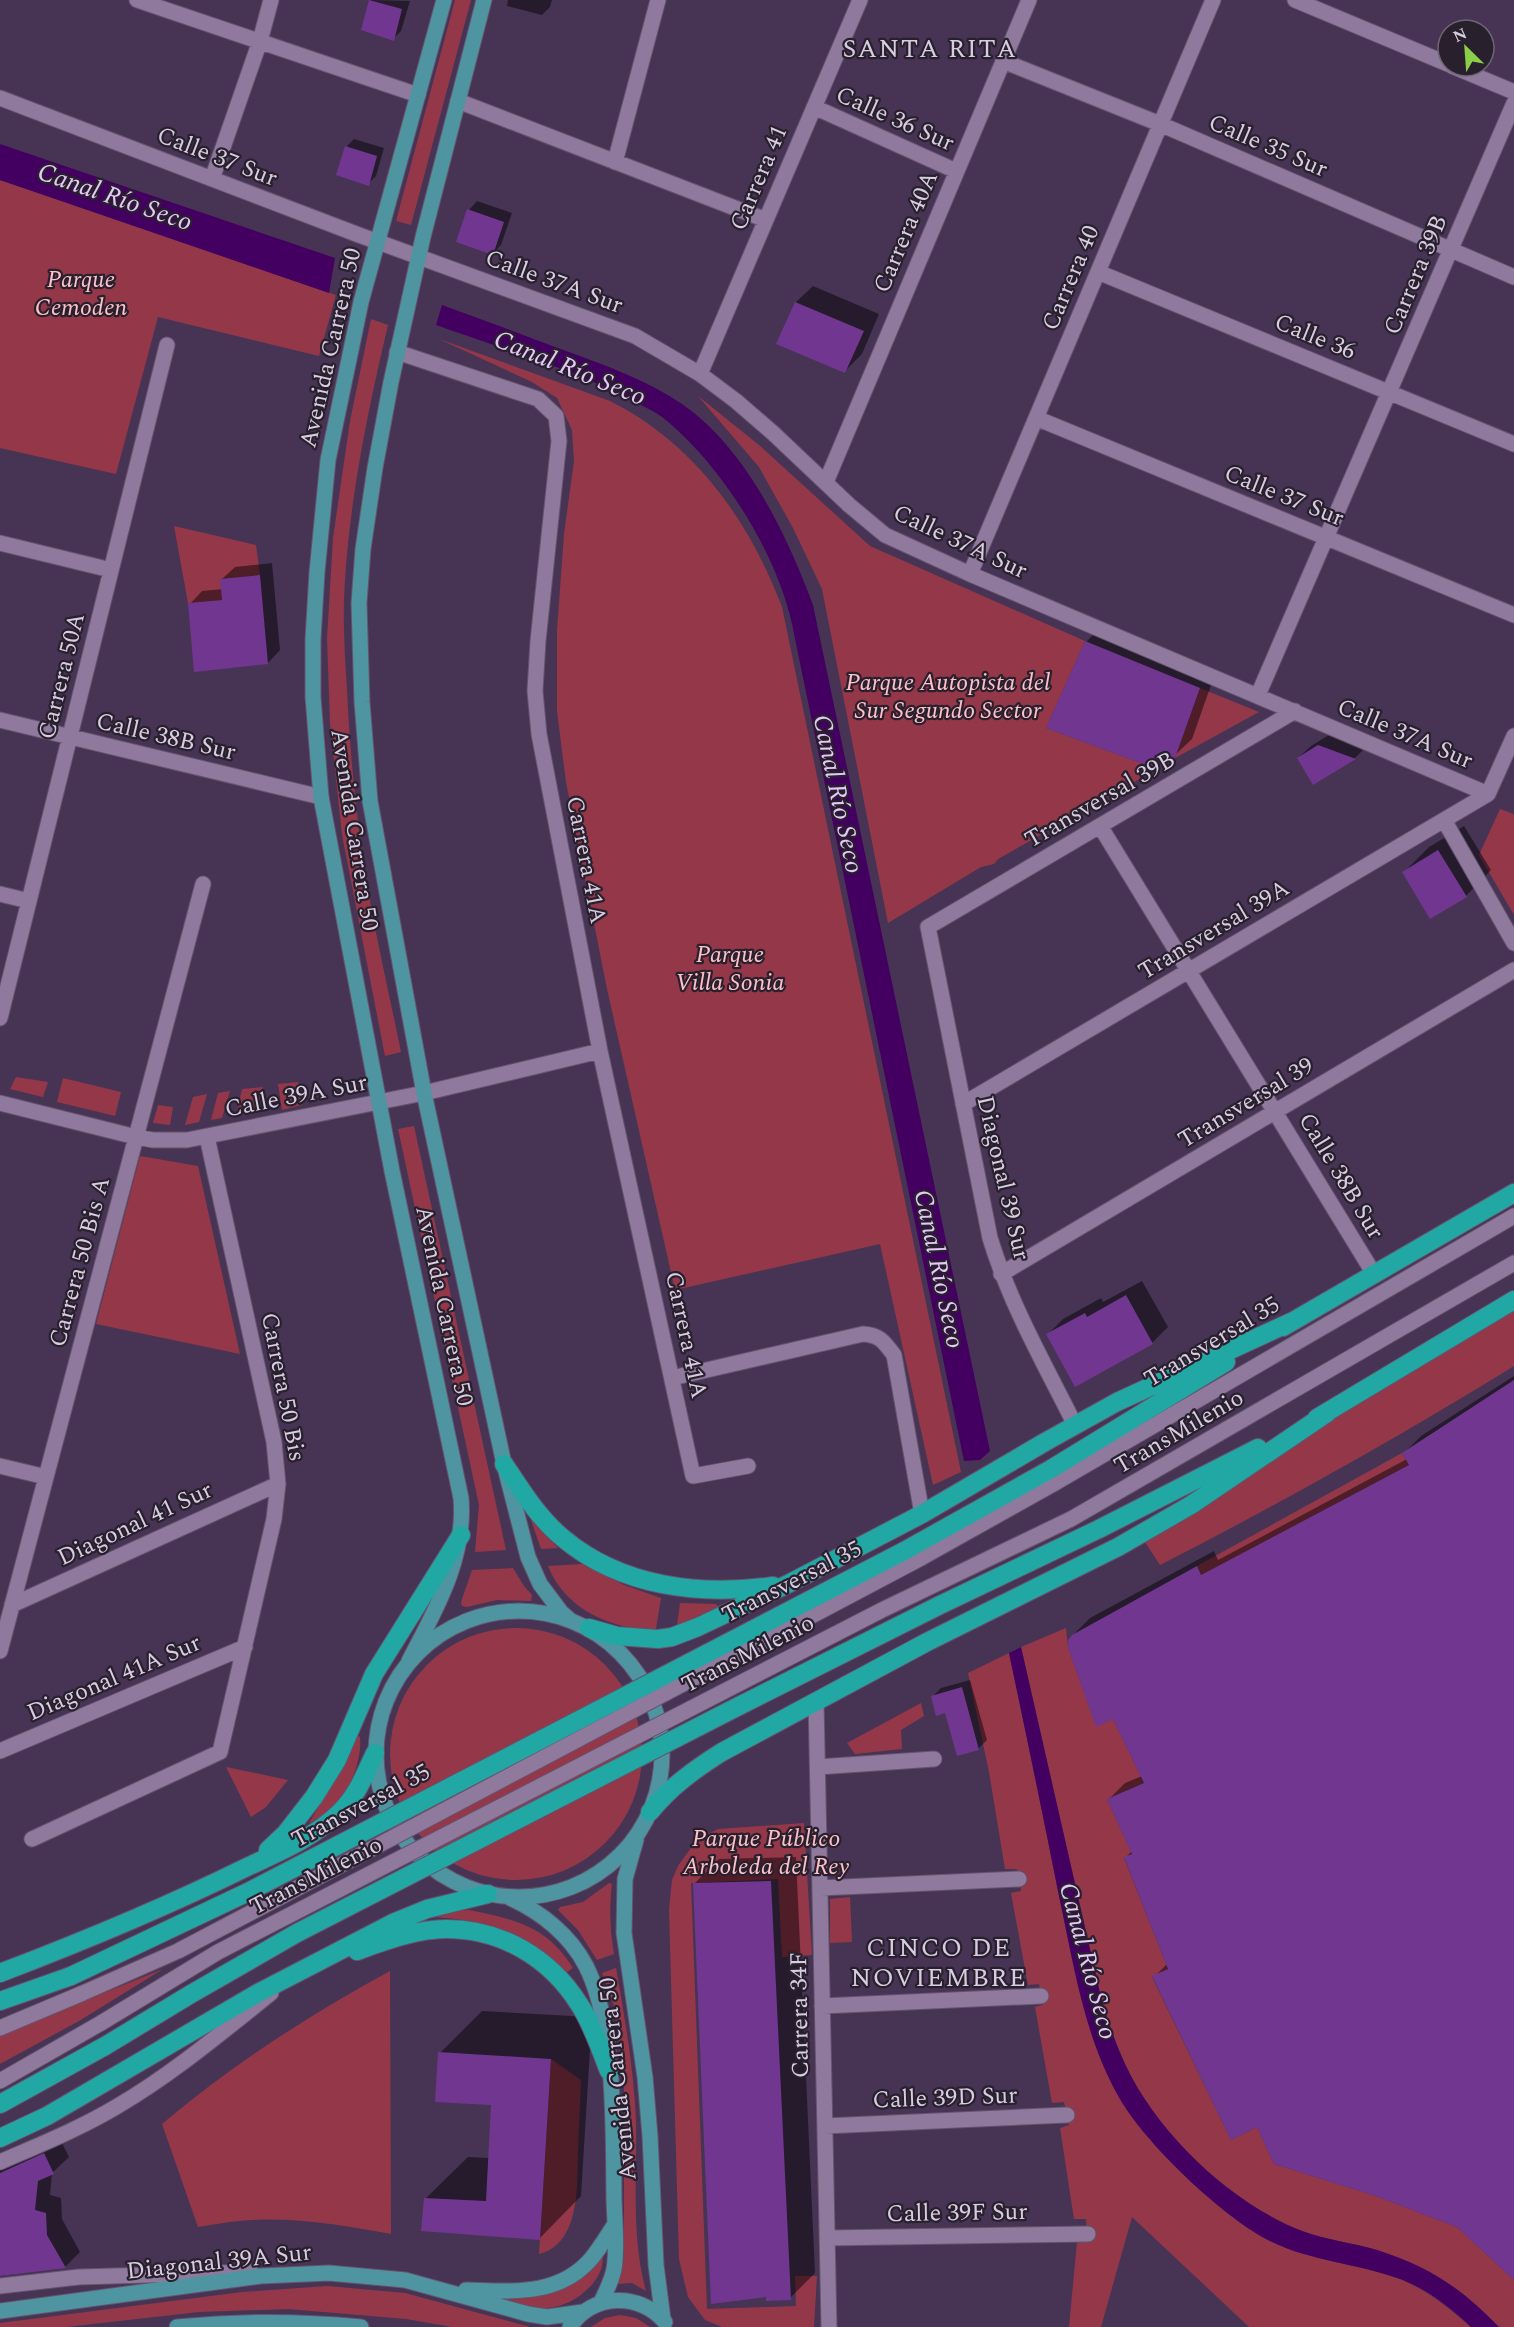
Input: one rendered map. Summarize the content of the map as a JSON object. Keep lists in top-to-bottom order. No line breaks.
{"streets":{"highway":["Transversal 35"],"main road":["Avenida Carrera 50","Diagonal 39A Sur"],"street":["Calle 36 Sur","Calle 35 Sur","Calle 37 Sur","Carrera 41","Carrera 40A","Carrera 39B","Carrera 40","Calle 37A Sur","Calle 36","Carrera 50A","Calle 38B Sur","Transversal 39B","Carrera 41A","Transversal 39A","Calle 39A Sur","Transversal 39","Diagonal 39 Sur","Carrera 50 Bis A","Carrera 50 Bis","TransMilenio","Diagonal 41 Sur","Diagonal 41A Sur","Carrera 34F","Calle 39D Sur","Calle 39F Sur"]},"crossings":[["Calle 36 Sur","Carrera 41"],["Calle 36 Sur","Carrera 40A"],["Calle 35 Sur","Carrera 40A"],["Calle 35 Sur","Carrera 39B"],["Calle 35 Sur","Carrera 40"],["Calle 37 Sur","Carrera 39B"],["Calle 37 Sur","Carrera 40"],["Calle 37 Sur","Calle 37A Sur"],["Calle 37 Sur","Avenida Carrera 50"],["Carrera 41","Calle 37A Sur"],["Carrera 40A","Calle 37A Sur"],["Carrera 39B","Calle 37A Sur"],["Carrera 39B","Calle 36"],["Carrera 40","Calle 37A Sur"],["Carrera 40","Calle 36"],["Calle 37A Sur","Avenida Carrera 50"],["Calle 37A Sur","Transversal 39B"],["Calle 37A Sur","Transversal 39A"],["Avenida Carrera 50","Calle 38B Sur"],["Avenida Carrera 50","Carrera 41A"],["Avenida Carrera 50","Calle 39A Sur"],["Carrera 50A","Calle 38B Sur"],["Calle 38B Sur","Transversal 39B"],["Calle 38B Sur","Transversal 39A"],["Calle 38B Sur","Transversal 39"],["Calle 38B Sur","Transversal 35"],["Transversal 39B","Diagonal 39 Sur"],["Carrera 41A","Calle 39A Sur"],["Transversal 39A","Diagonal 39 Sur"],["Calle 39A Sur","Carrera 50 Bis A"],["Calle 39A Sur","Carrera 50 Bis"],["Transversal 39","Diagonal 39 Sur"],["Carrera 50 Bis A","Diagonal 41 Sur"],["Transversal 35","TransMilenio"],["Carrera 50 Bis","Diagonal 41 Sur"],["Carrera 50 Bis","Diagonal 41A Sur"],["Carrera 34F","Calle 39D Sur"],["Carrera 34F","Calle 39F Sur"]],"districts":["SANTA RITA","CINCO DE NOVIEMBRE"],"water":["Canal Río Seco"],"parks":["Parque Cemoden","Parque Autopista del Sur Segundo Sector","Parque Villa Sonia","Parque Público Arboleda del Rey"],"north":"top left"}
